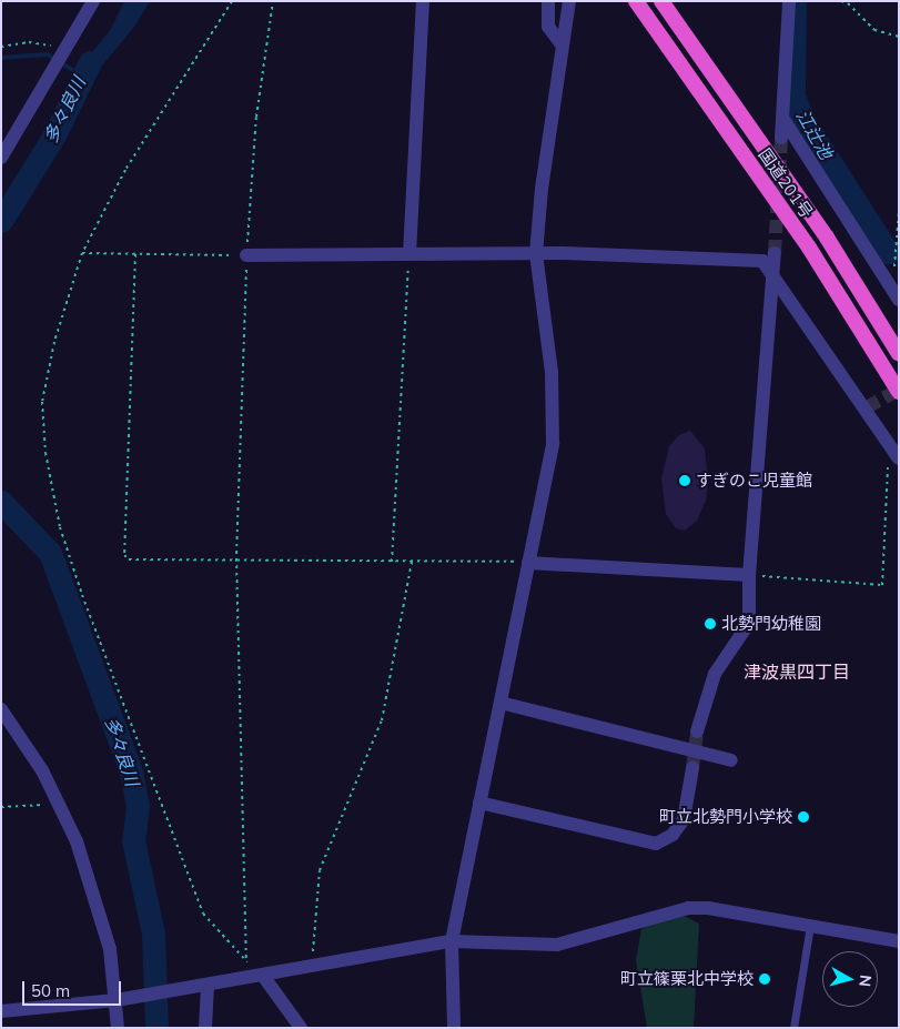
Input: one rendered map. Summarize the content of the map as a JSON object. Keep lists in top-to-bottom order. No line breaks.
{"streets":{"highway":["国道201号"]},"districts":["津波黒四丁目"],"water":["多々良川","江辻池"],"places":["すぎのこ児童館","北勢門幼稚園","町立北勢門小学校","町立篠栗北中学校"],"scale_bar":"50 m","north":"right"}
